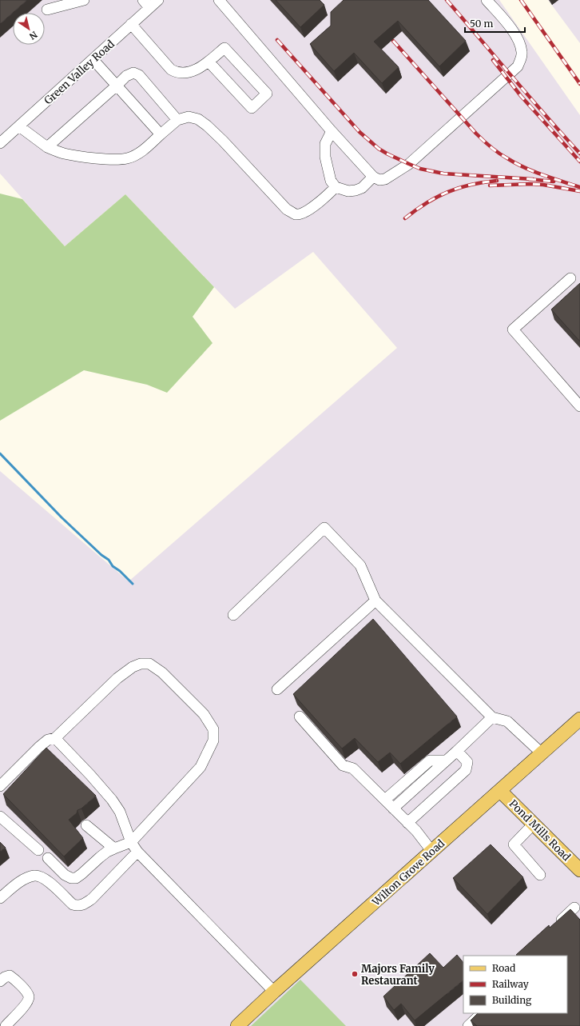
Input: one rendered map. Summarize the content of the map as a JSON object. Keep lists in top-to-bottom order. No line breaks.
{"streets":{"main road":["Pond Mills Road","Wilton Grove Road"],"street":["Green Valley Road"]},"crossings":[["Pond Mills Road","Wilton Grove Road"]],"places":["Majors Family Restaurant"],"legend":["Road","Railway","Building"],"scale_bar":"50 m","north":"bottom right"}
